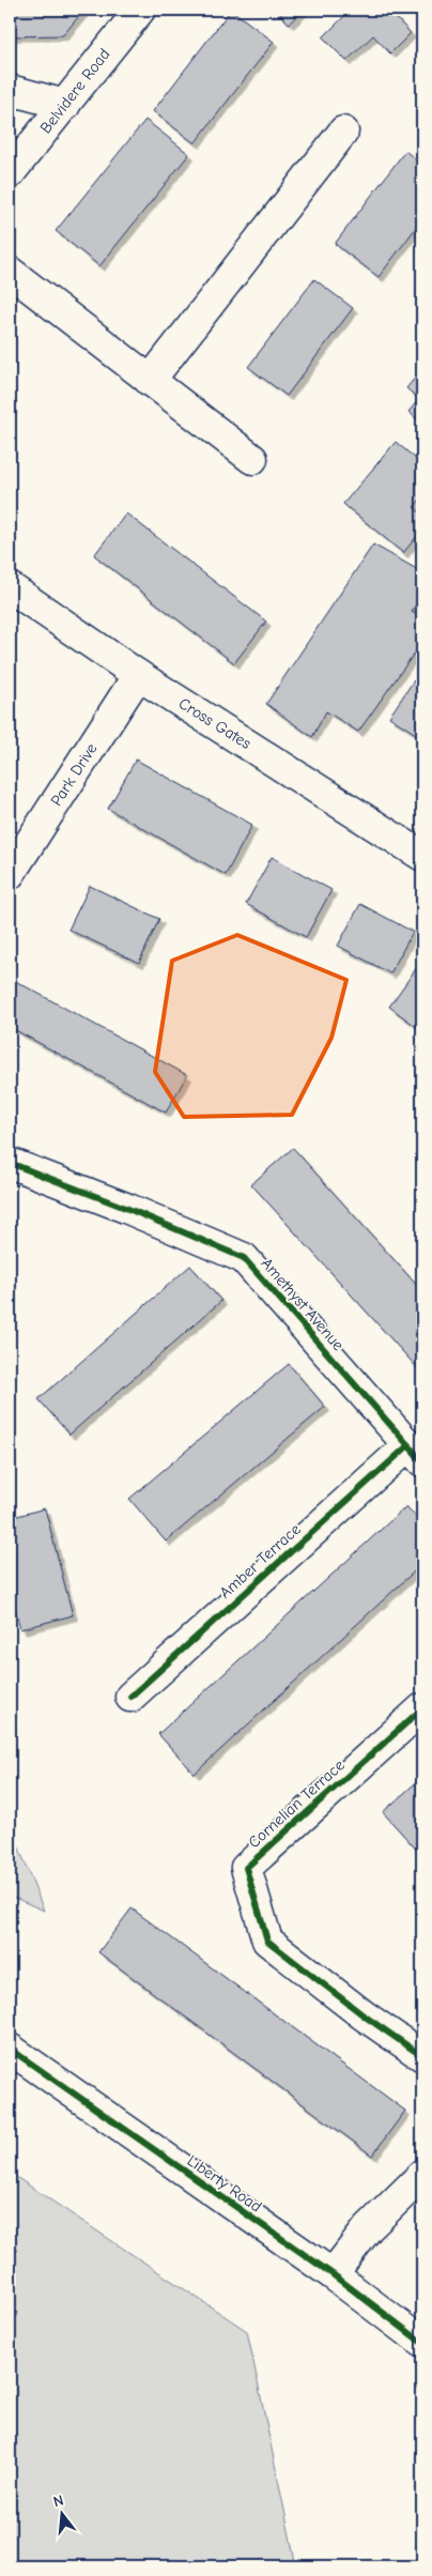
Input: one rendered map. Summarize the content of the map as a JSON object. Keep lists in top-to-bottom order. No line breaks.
{"streets":{"street":["Belvidere Road","Cross Gates","Park Drive","Amethyst Avenue","Amber Terrace","Cornelian Terrace","Liberty Road"]},"crossings":[["Cross Gates","Park Drive"],["Amethyst Avenue","Amber Terrace"]],"north":"top"}
